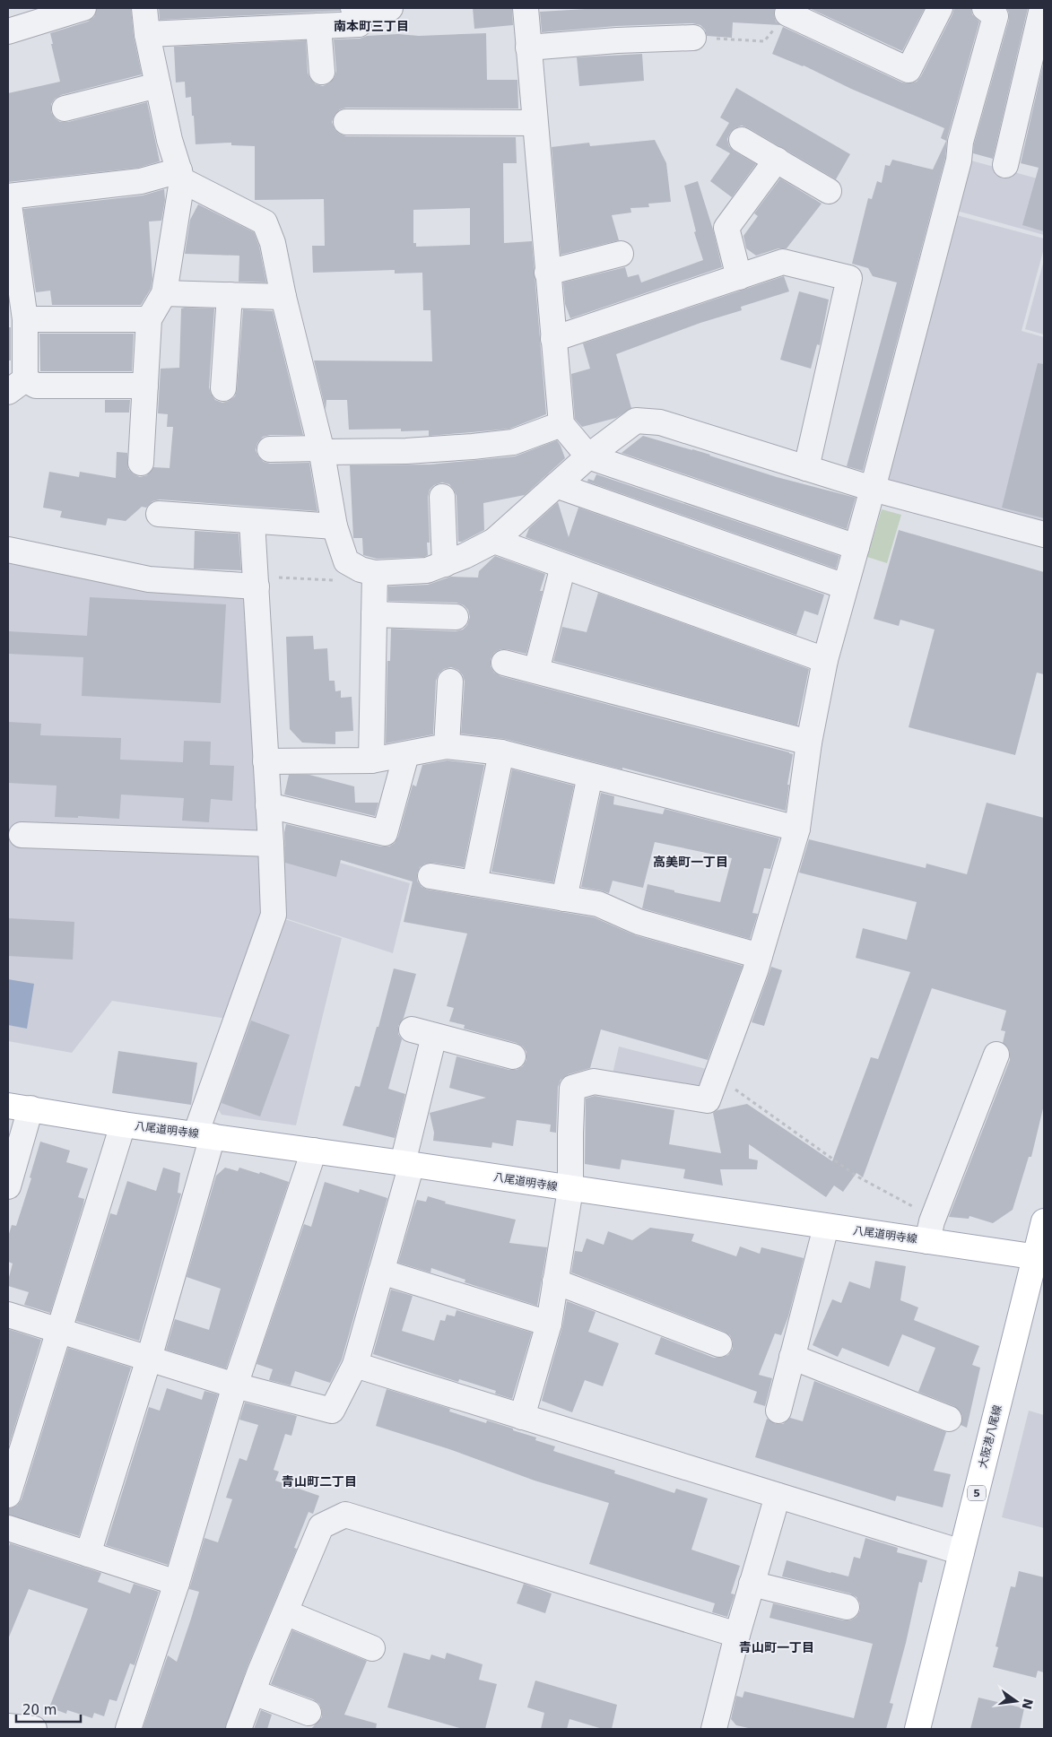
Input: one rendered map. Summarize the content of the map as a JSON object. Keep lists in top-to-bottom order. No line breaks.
{"streets":{"main road":["八尾道明寺線","大阪港八尾線","5"]},"crossings":[["八尾道明寺線","大阪港八尾線"]],"districts":["南本町三丁目","高美町一丁目","青山町二丁目","青山町一丁目"],"scale_bar":"20 m","north":"right"}
